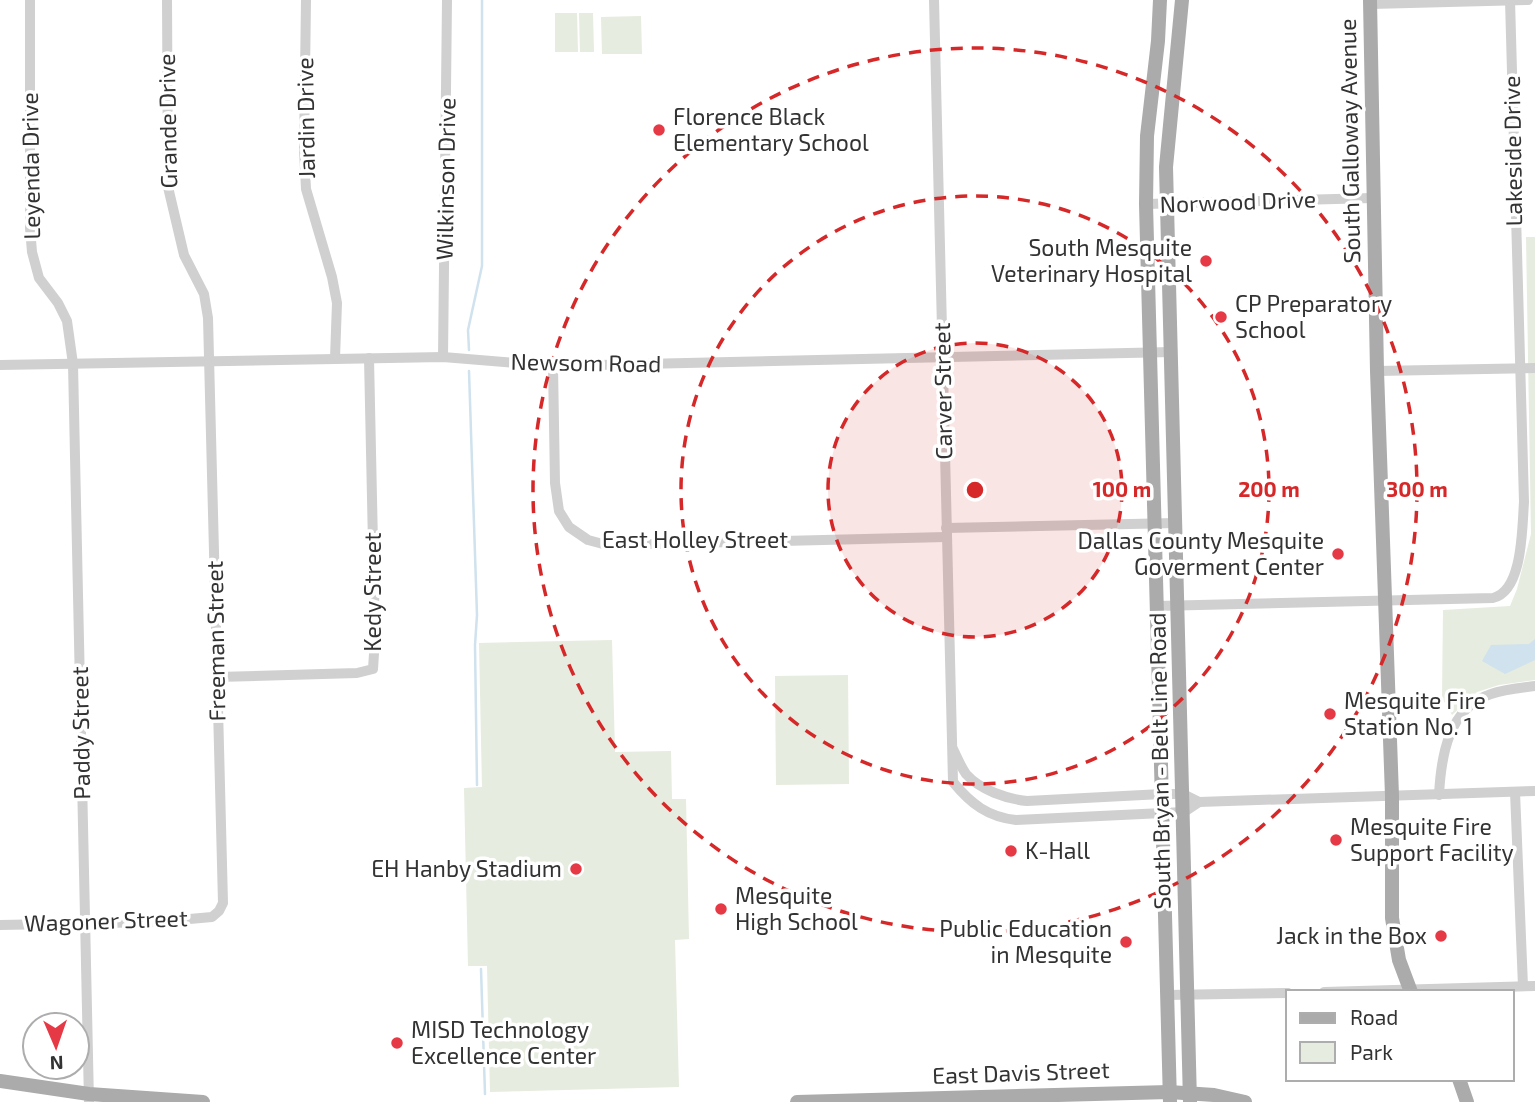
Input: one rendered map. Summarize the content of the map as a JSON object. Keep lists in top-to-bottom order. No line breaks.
{"streets":{"main road":["South Galloway Avenue","South Bryan - Belt Line Road","East Davis Street"],"street":["Jardin Drive","Grande Drive","Lakeside Drive","Leyenda Drive","Wilkinson Drive","Norwood Drive","Newsom Road","Carver Street","East Holley Street","Kedy Street","Freeman Street","Paddy Street","Wagoner Street"]},"crossings":[["Jardin Drive","Newsom Road"],["Grande Drive","Newsom Road"],["Grande Drive","Freeman Street"],["South Galloway Avenue","Lakeside Drive"],["South Galloway Avenue","Norwood Drive"],["Leyenda Drive","Newsom Road"],["Leyenda Drive","Paddy Street"],["Wilkinson Drive","Newsom Road"],["Norwood Drive","South Bryan - Belt Line Road"],["Newsom Road","Carver Street"],["Newsom Road","East Holley Street"],["Newsom Road","Kedy Street"],["Newsom Road","Freeman Street"],["Newsom Road","Paddy Street"],["Newsom Road","South Bryan - Belt Line Road"],["Carver Street","East Holley Street"],["Carver Street","South Bryan - Belt Line Road"],["East Holley Street","South Bryan - Belt Line Road"],["Kedy Street","Freeman Street"],["Freeman Street","Wagoner Street"],["Paddy Street","Wagoner Street"],["South Bryan - Belt Line Road","East Davis Street"]],"places":["Florence Black Elementary School","South Mesquite Veterinary Hospital","CP Preparatory School","Dallas County Mesquite Goverment Center","Mesquite Fire Station No. 1","Mesquite Fire Support Facility","K-Hall","EH Hanby Stadium","Mesquite High School","Jack in the Box","Public Education in Mesquite","MISD Technology Excellence Center"],"legend":["Road","Park"],"north":"bottom","rings":["100 m","200 m","300 m"]}
